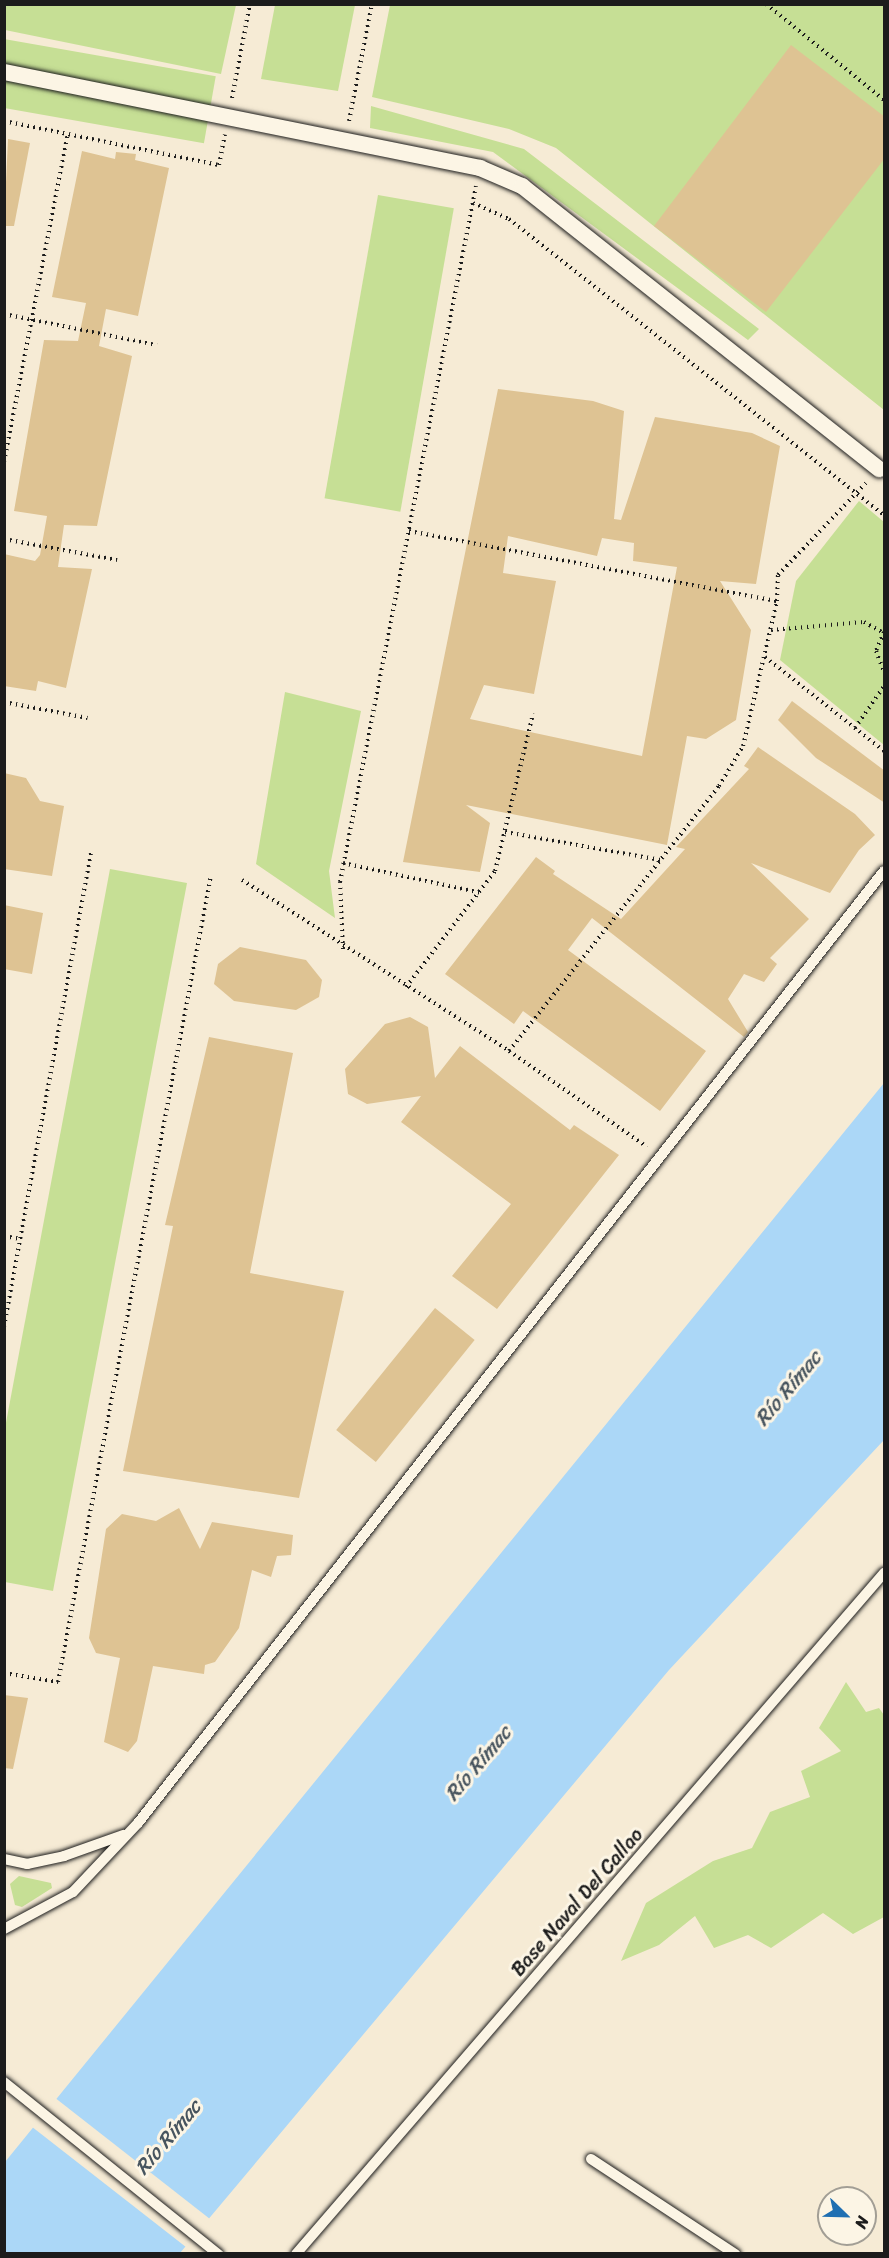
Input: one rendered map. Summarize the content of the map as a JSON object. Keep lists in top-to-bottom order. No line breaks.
{"streets":{"lane":["Base Naval Del Callao"]},"water":["Río Rímac"],"north":"bottom right"}
